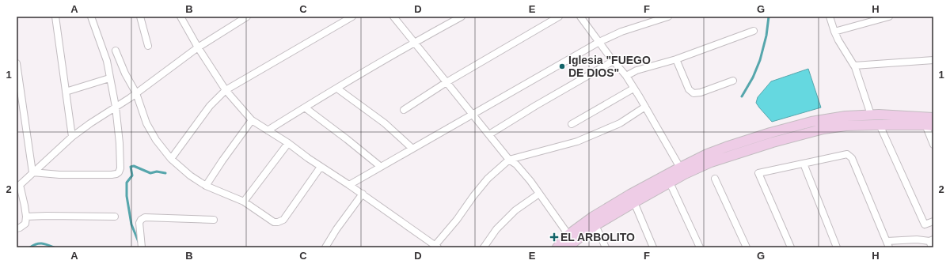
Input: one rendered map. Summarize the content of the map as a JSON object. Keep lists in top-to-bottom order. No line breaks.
{"places":{"other":["Iglesia \"FUEGO DE DIOS\""],"health":["EL ARBOLITO"]},"grid":{"columns":["A","B","C","D","E","F","G","H"],"rows":["1","2"]}}
